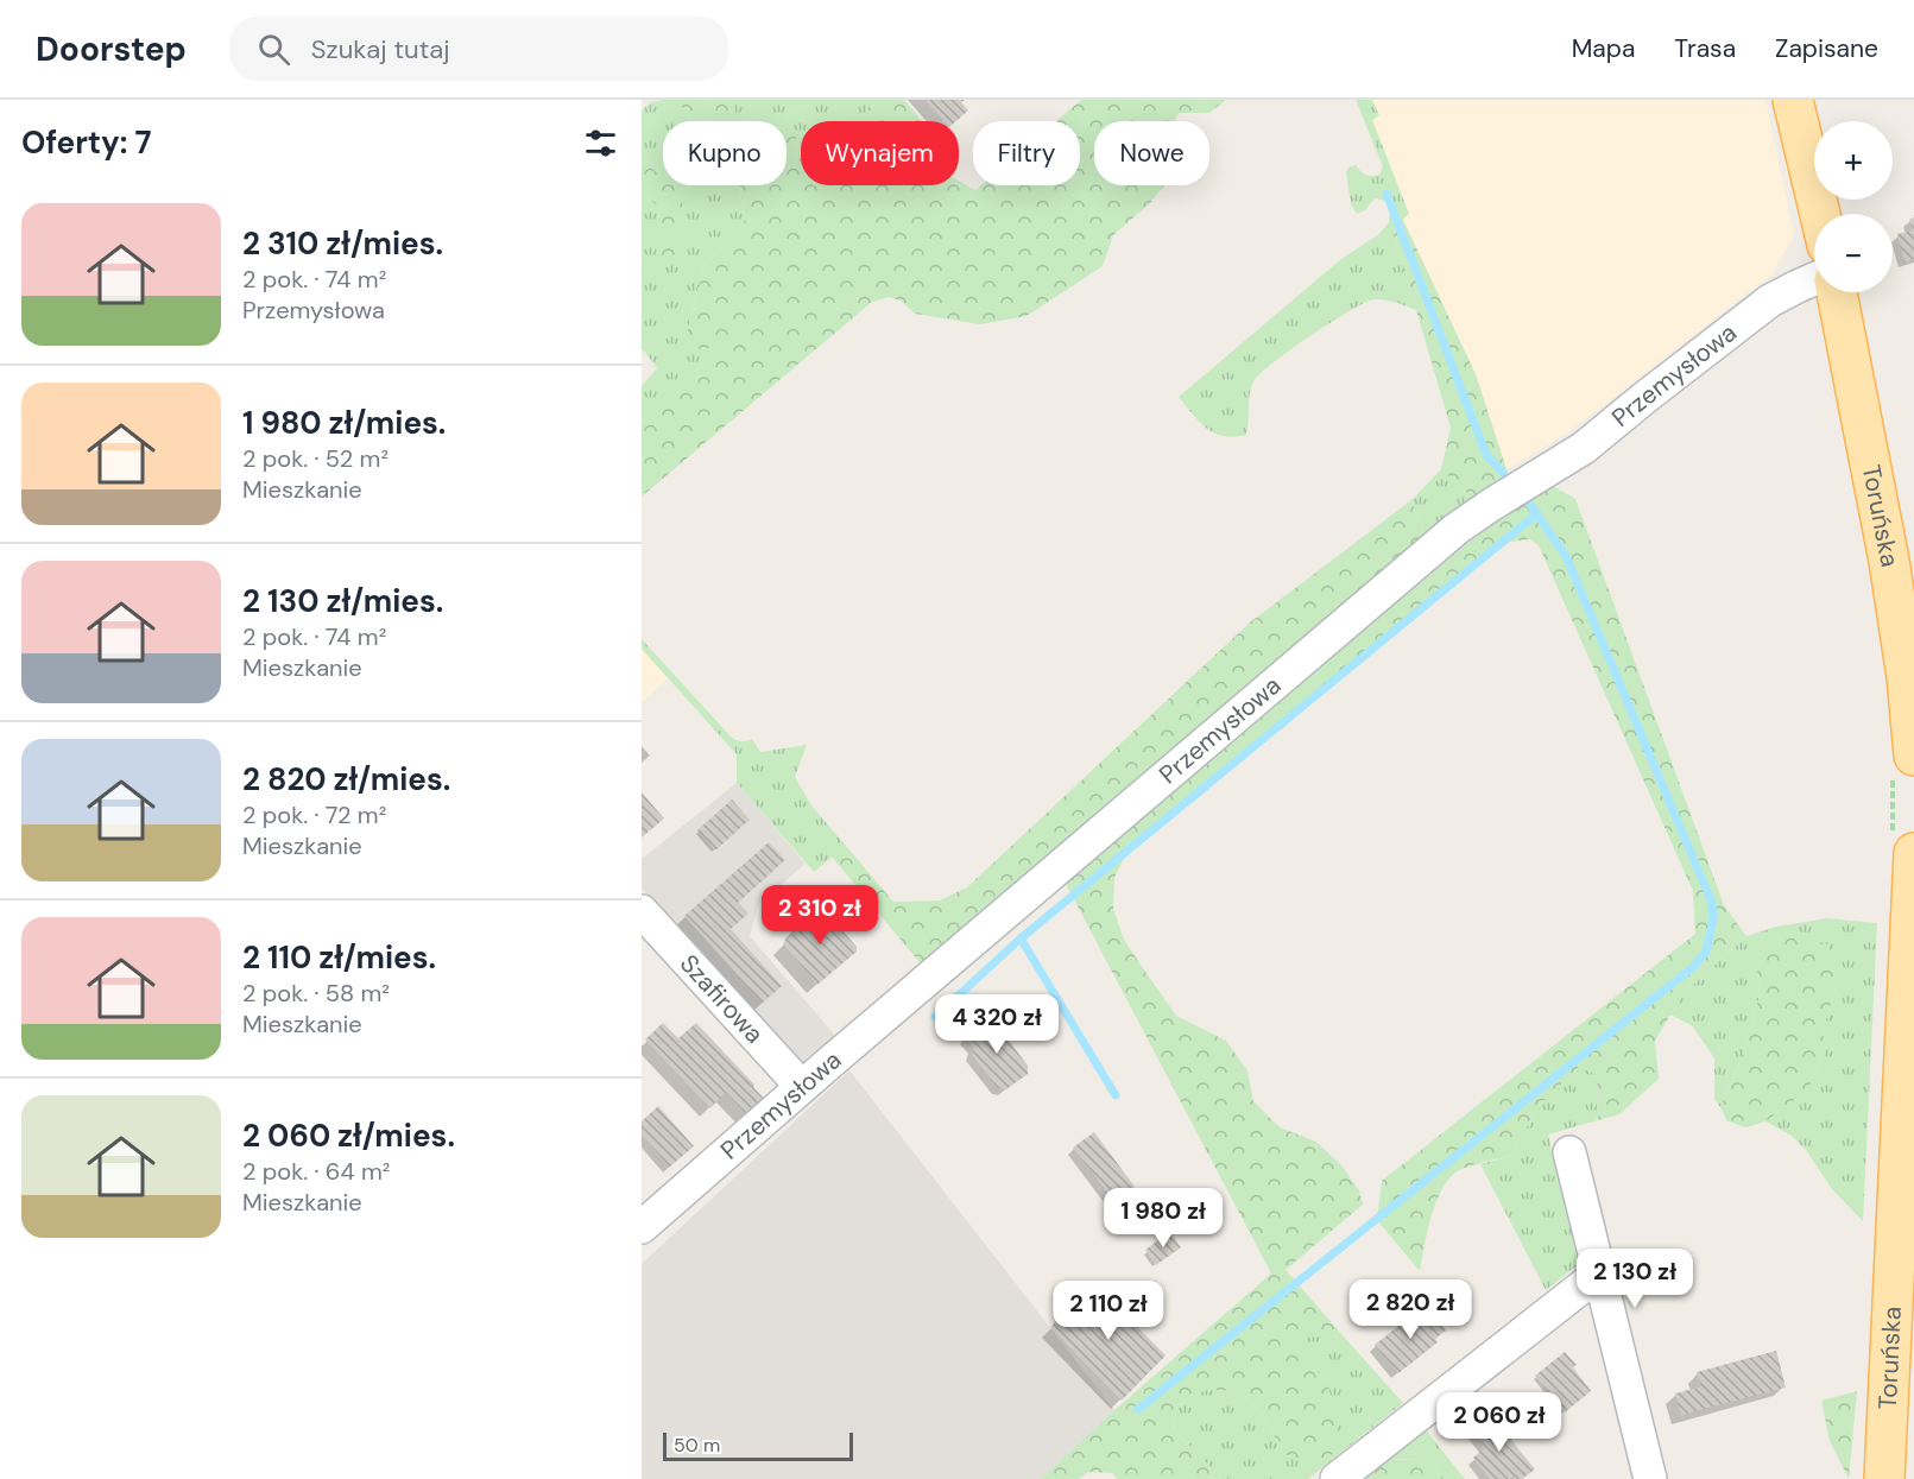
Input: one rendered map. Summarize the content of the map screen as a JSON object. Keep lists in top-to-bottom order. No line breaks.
{"streets":{"main road":["Toruńska"],"street":["Przemysłowa","Szafirowa"]},"crossings":[["Przemysłowa","Szafirowa"]],"scale_bar":"50 m","page":{"header":"Doorstep","search":"Szukaj tutaj","nav":["Mapa","Trasa","Zapisane"],"heading":"Oferty: 7","map_buttons":["+","−"],"chip":["Kupno","Wynajem","Filtry","Nowe"],"list":[{"name":"2 310 zł/mies.","note":"2 pok. · 74 m² · Przemysłowa"},{"name":"1 980 zł/mies.","note":"2 pok. · 52 m² · Mieszkanie"},{"name":"2 130 zł/mies.","note":"2 pok. · 74 m² · Mieszkanie"},{"name":"2 820 zł/mies.","note":"2 pok. · 72 m² · Mieszkanie"},{"name":"2 110 zł/mies.","note":"2 pok. · 58 m² · Mieszkanie"},{"name":"2 060 zł/mies.","note":"2 pok. · 64 m² · Mieszkanie"}],"price":["2 310 zł","4 320 zł","1 980 zł","2 130 zł","2 820 zł","2 110 zł","2 060 zł"],"scale":"50 m"}}
